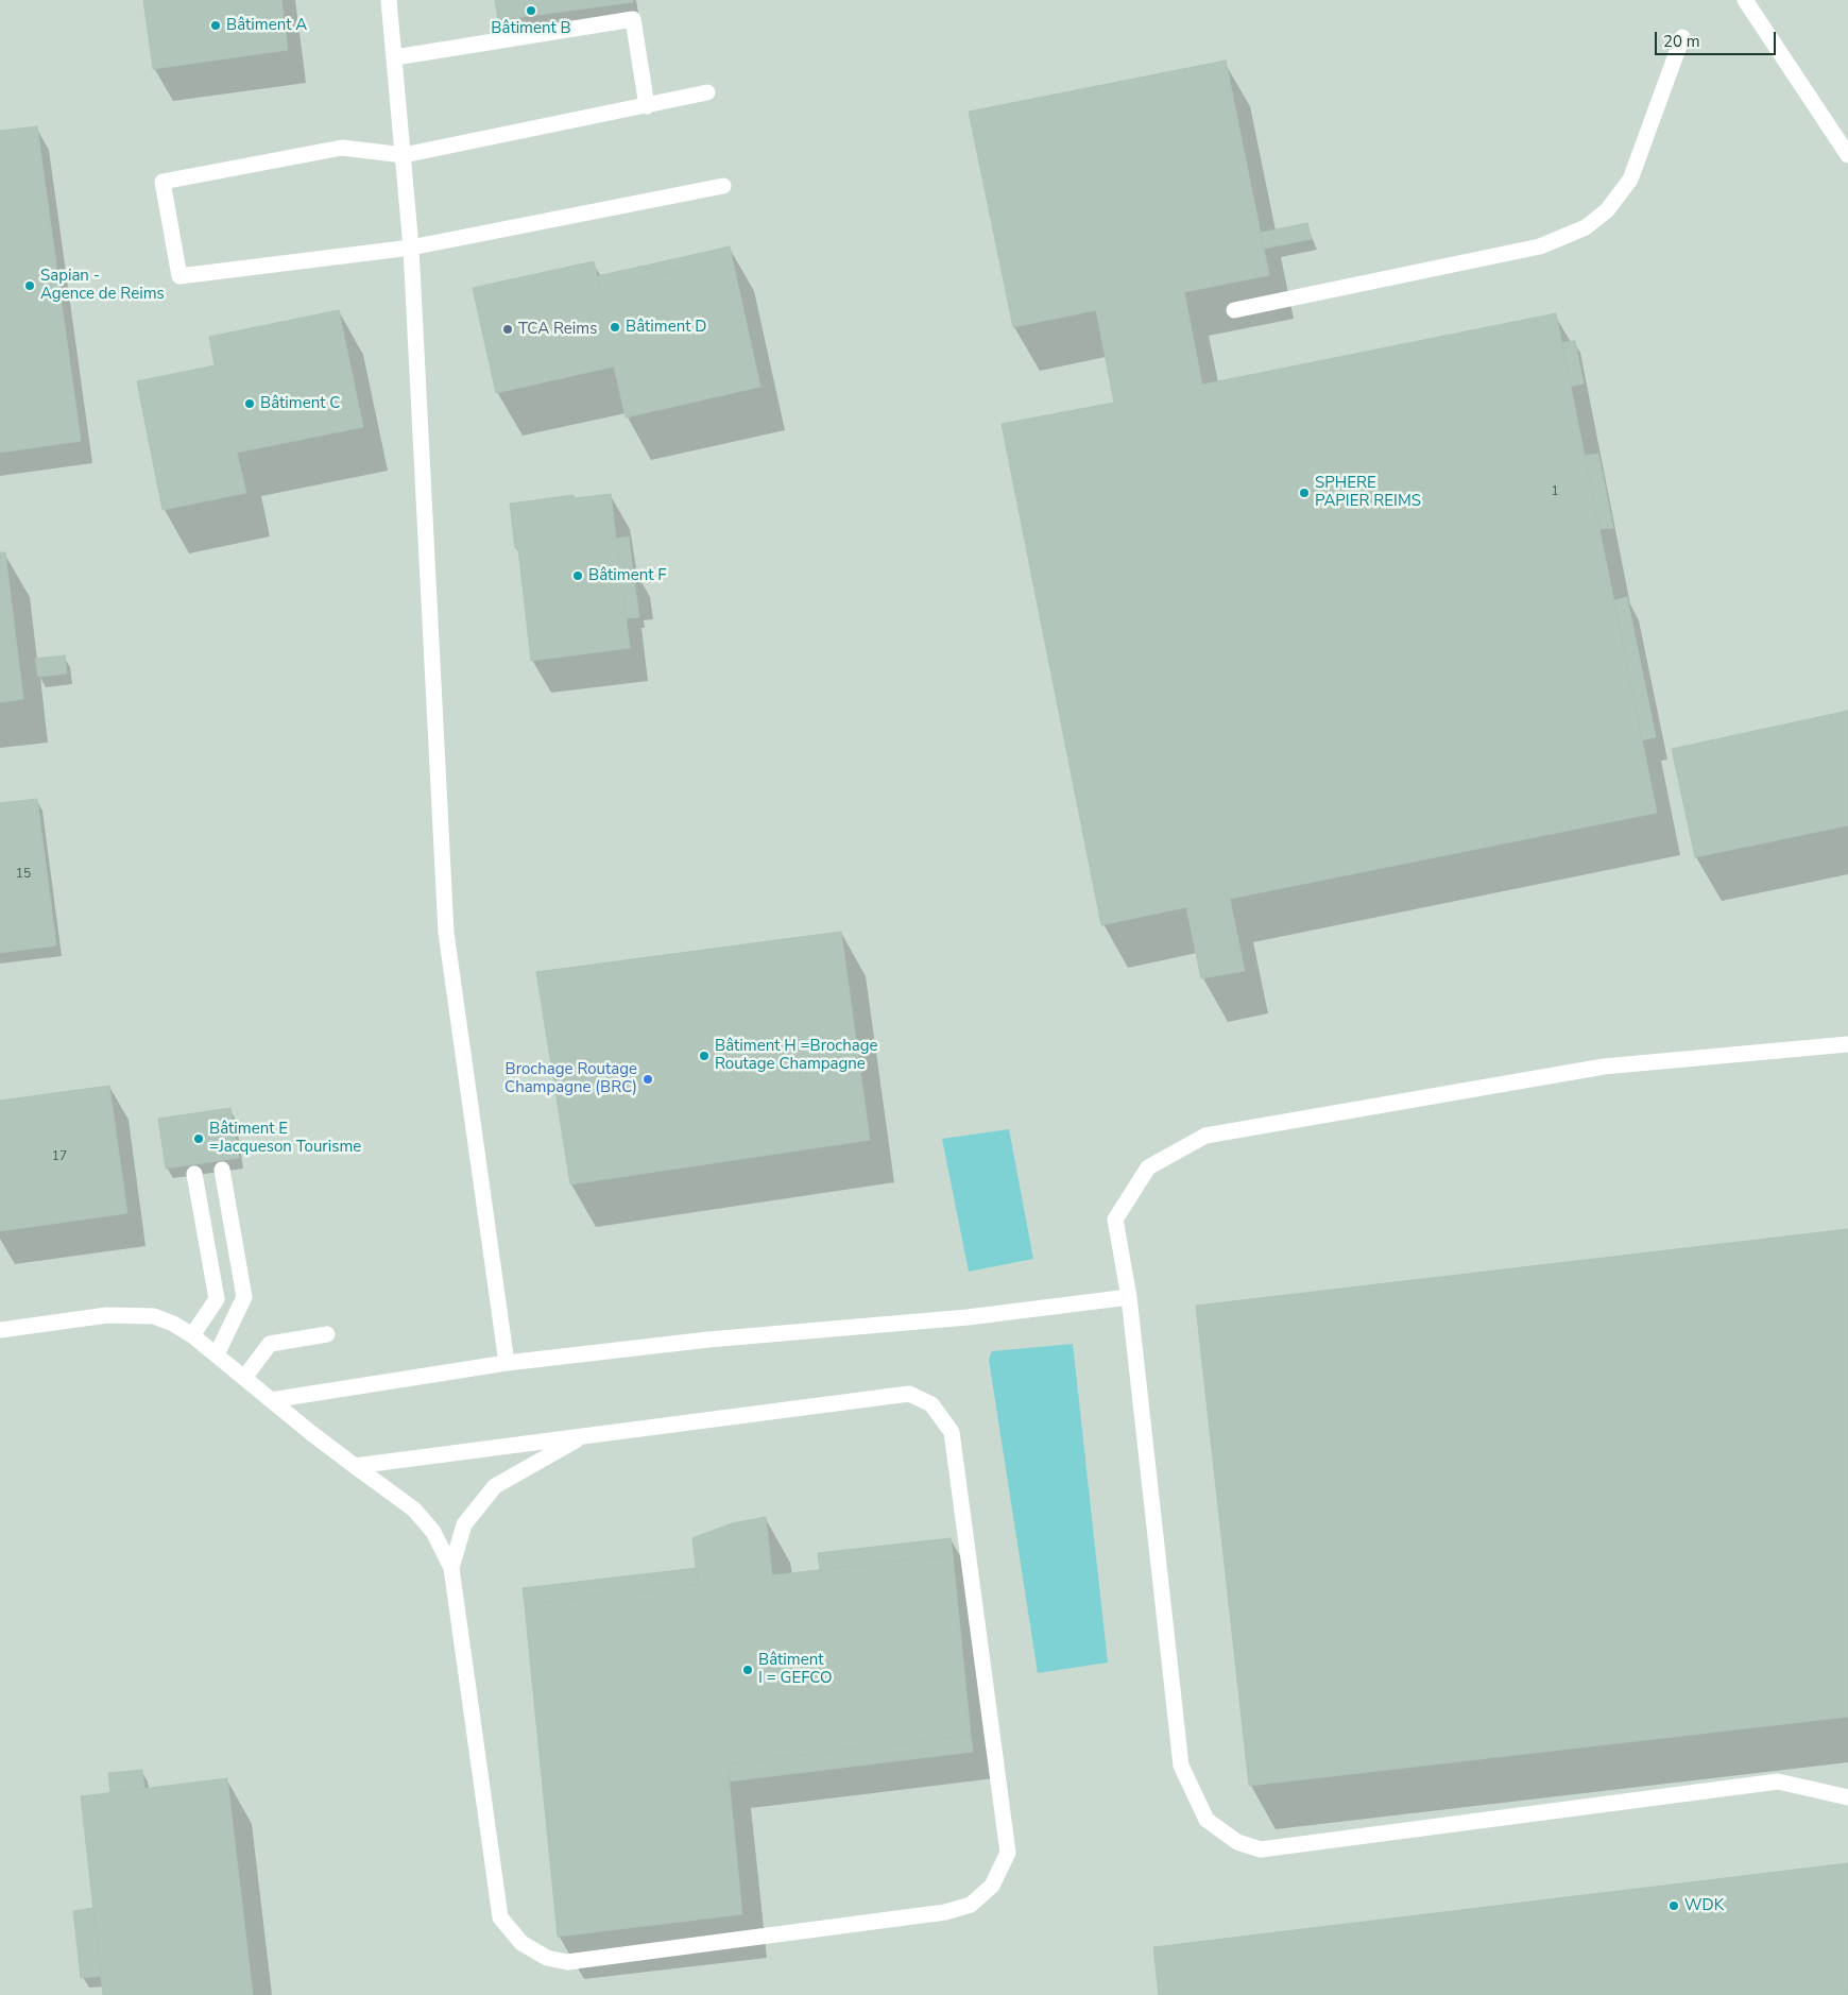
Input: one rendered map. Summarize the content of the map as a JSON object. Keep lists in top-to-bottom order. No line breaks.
{"places":["Bâtiment B","Bâtiment A","Sapian - Agence de Reims","Bâtiment D","TCA Reims","Bâtiment C","SPHERE PAPIER REIMS","Bâtiment F","Bâtiment H =Brochage Routage Champagne","Brochage Routage Champagne (BRC)","Bâtiment E =Jacqueson Tourisme","Bâtiment I = GEFCO","WDK"],"house_numbers":["1","15","17"],"scale_bar":"20 m"}
